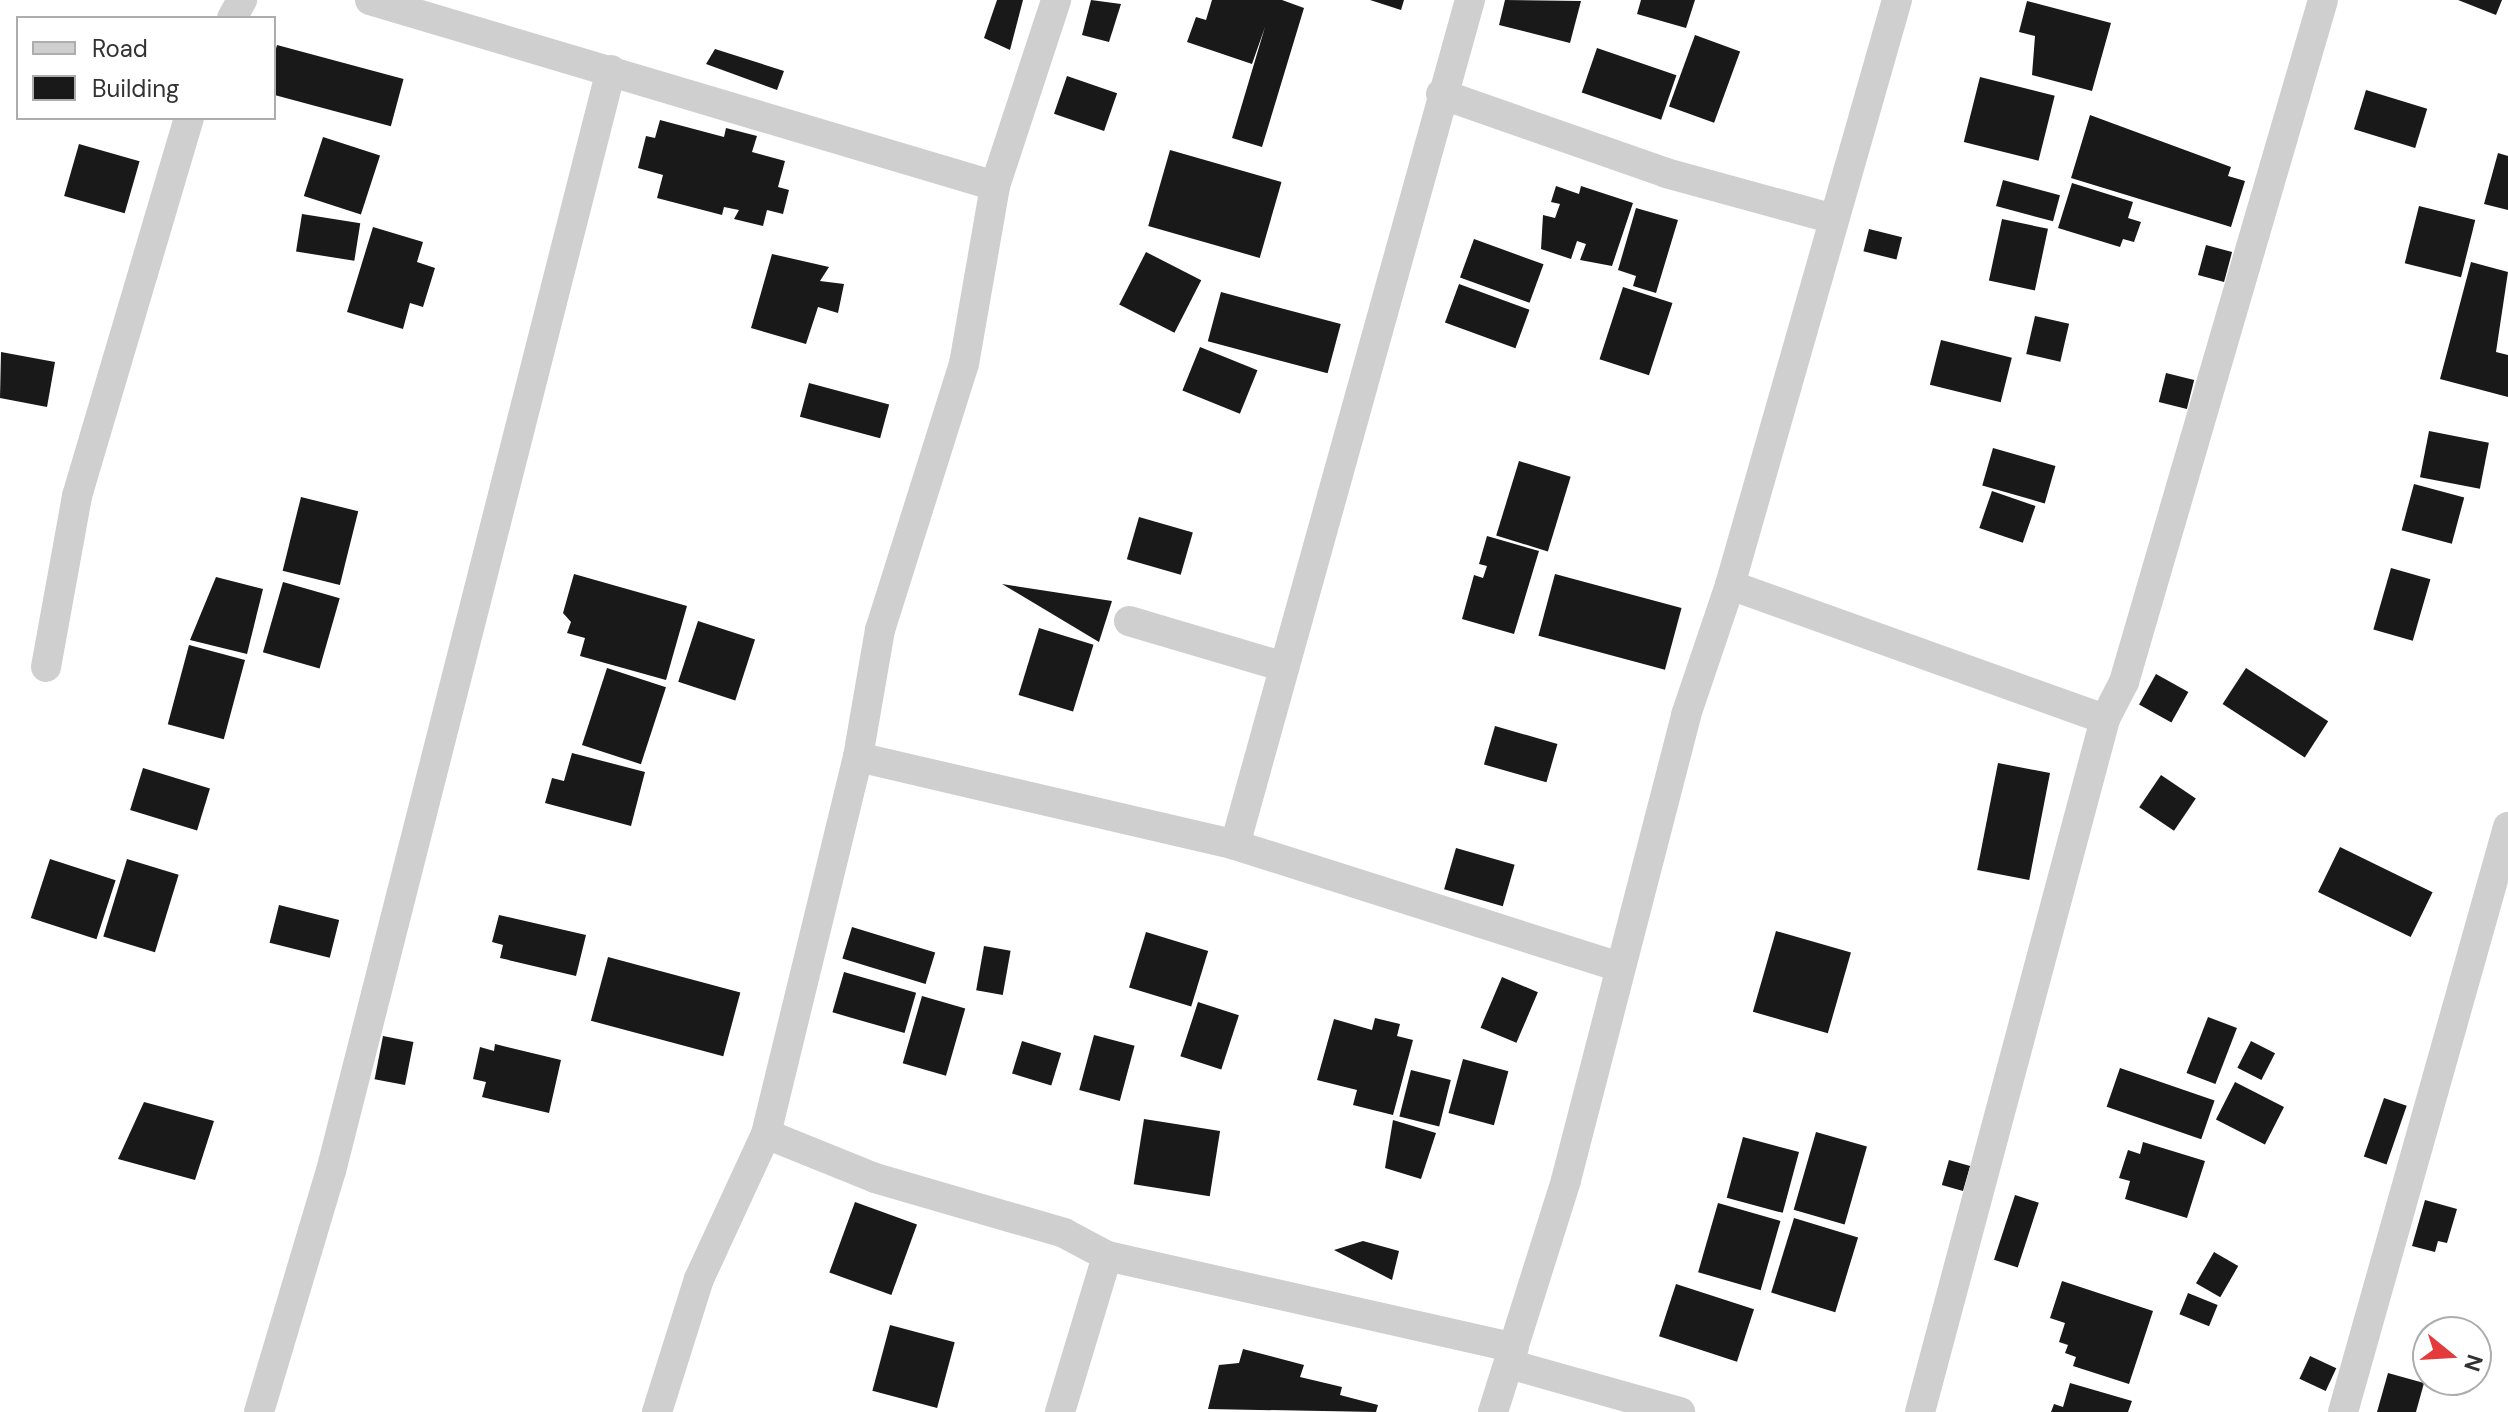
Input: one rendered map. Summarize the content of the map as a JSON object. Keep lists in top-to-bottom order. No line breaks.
{"legend":["Road","Building"],"north":"right"}
